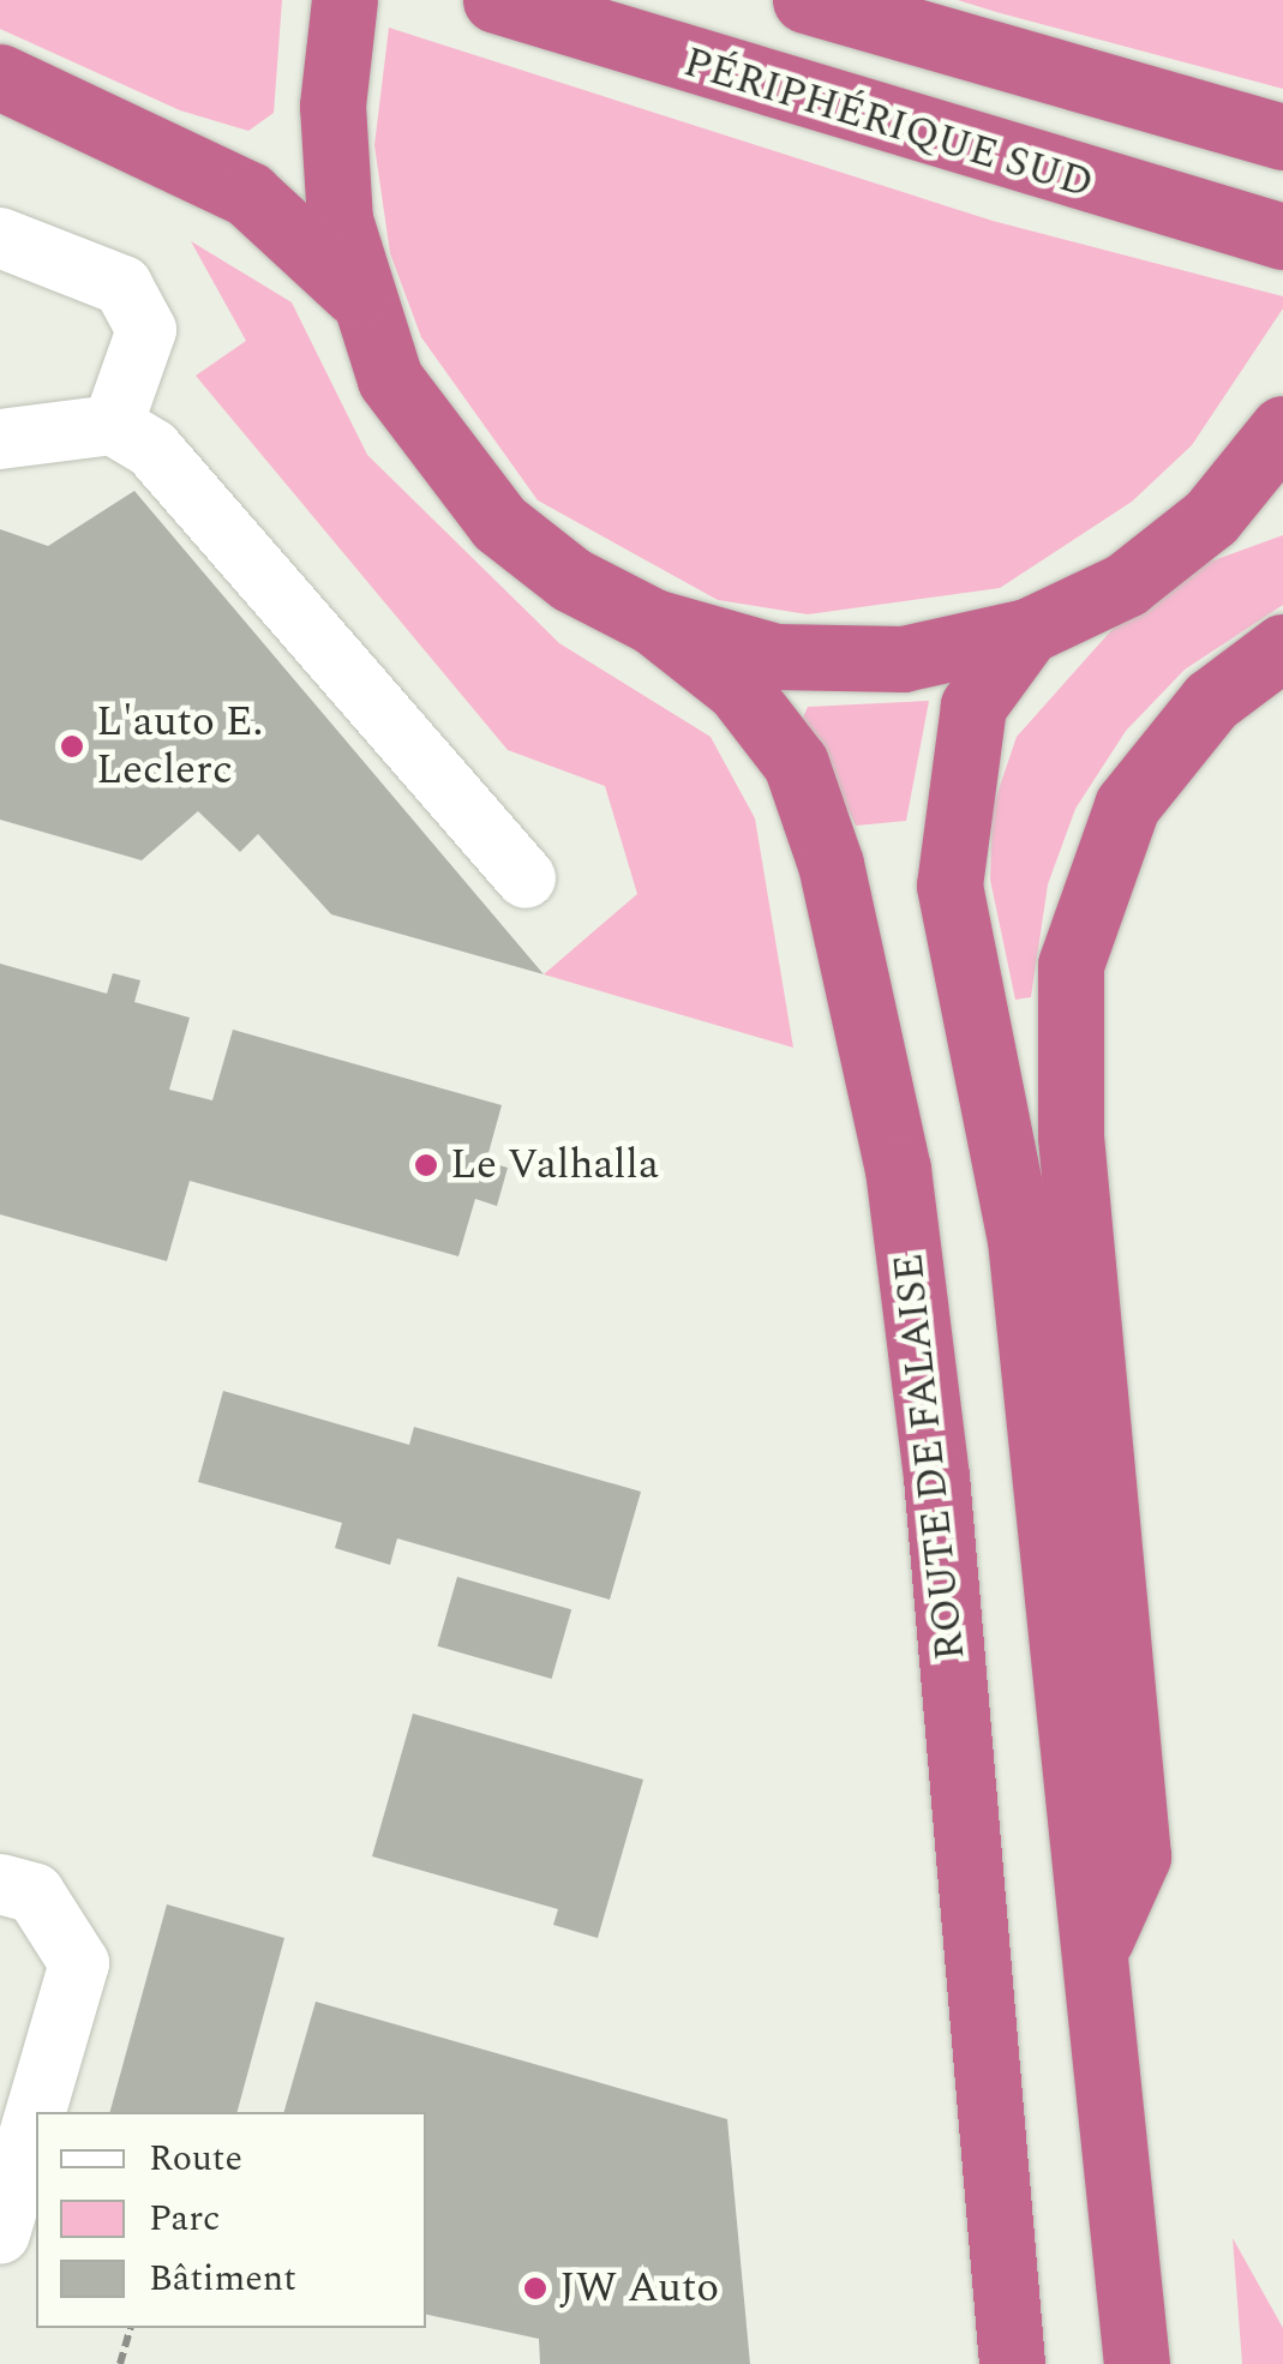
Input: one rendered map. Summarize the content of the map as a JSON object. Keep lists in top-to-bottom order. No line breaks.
{"streets":{"highway":["PÉRIPHÉRIQUE SUD","ROUTE DE FALAISE"]},"places":["L'auto E. Leclerc","Le Valhalla","JW Auto"],"legend":["Route","Parc","Bâtiment"]}
